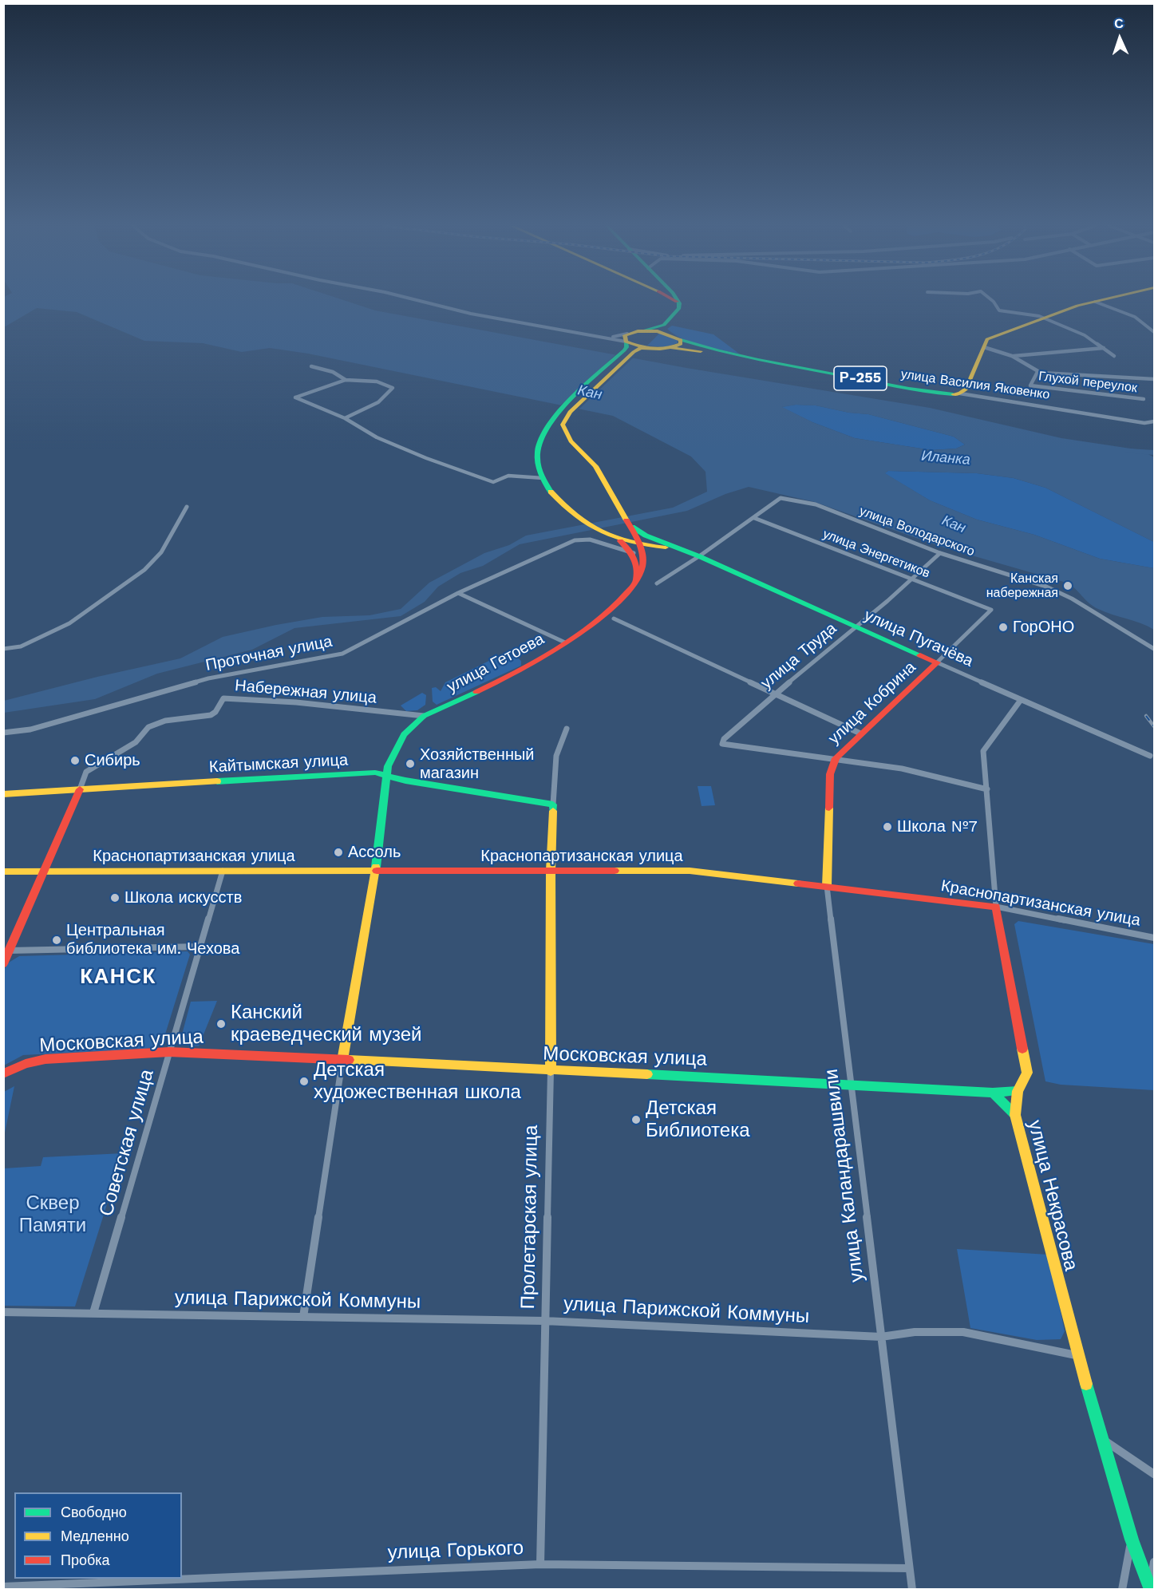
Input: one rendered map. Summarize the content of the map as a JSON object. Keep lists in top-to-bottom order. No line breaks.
{"streets":{"main road":["Р-255","улица Василия Яковенко","улица Пугачёва","улица Гетоева","улица Кобрина","Кайтымская улица","Краснопартизанская улица","Московская улица","улица Каландарашвили","улица Некрасова","Пролетарская улица"],"street":["Глухой переулок","улица Володарского","улица Энергетиков","Проточная улица","улица Труда","Набережная улица","Советская улица","улица Парижской Коммуны","улица Горького"]},"crossings":[["Р-255","улица Василия Яковенко"],["улица Володарского","улица Энергетиков"],["улица Володарского","улица Труда"],["улица Энергетиков","улица Труда"],["улица Энергетиков","улица Кобрина"],["улица Пугачёва","улица Труда"],["улица Пугачёва","улица Кобрина"],["улица Пугачёва","улица Некрасова"],["улица Труда","улица Кобрина"],["улица Труда","улица Каландарашвили"],["улица Гетоева","Набережная улица"],["улица Гетоева","Кайтымская улица"],["улица Гетоева","Краснопартизанская улица"],["улица Гетоева","Московская улица"],["Набережная улица","Кайтымская улица"],["улица Кобрина","улица Каландарашвили"],["Кайтымская улица","Пролетарская улица"],["Краснопартизанская улица","Советская улица"],["Краснопартизанская улица","улица Каландарашвили"],["Краснопартизанская улица","улица Некрасова"],["Краснопартизанская улица","Пролетарская улица"],["Московская улица","Советская улица"],["Московская улица","улица Каландарашвили"],["Московская улица","улица Некрасова"],["Московская улица","Пролетарская улица"],["Советская улица","улица Парижской Коммуны"],["улица Каландарашвили","улица Парижской Коммуны"],["улица Каландарашвили","улица Горького"],["улица Некрасова","улица Парижской Коммуны"],["Пролетарская улица","улица Парижской Коммуны"],["Пролетарская улица","улица Горького"]],"districts":["КАНСК"],"water":["Кан","Иланка"],"parks":["Сквер Памяти"],"places":["Канская набережная","ГорОНО","Сибирь","Хозяйственный магазин","Школа №7","Ассоль","Школа искусств","Центральная библиотека им. Чехова","Канский краеведческий музей","Детская художественная школа","Детская Библиотека"],"legend":["Свободно","Медленно","Пробка"],"north":"top"}
